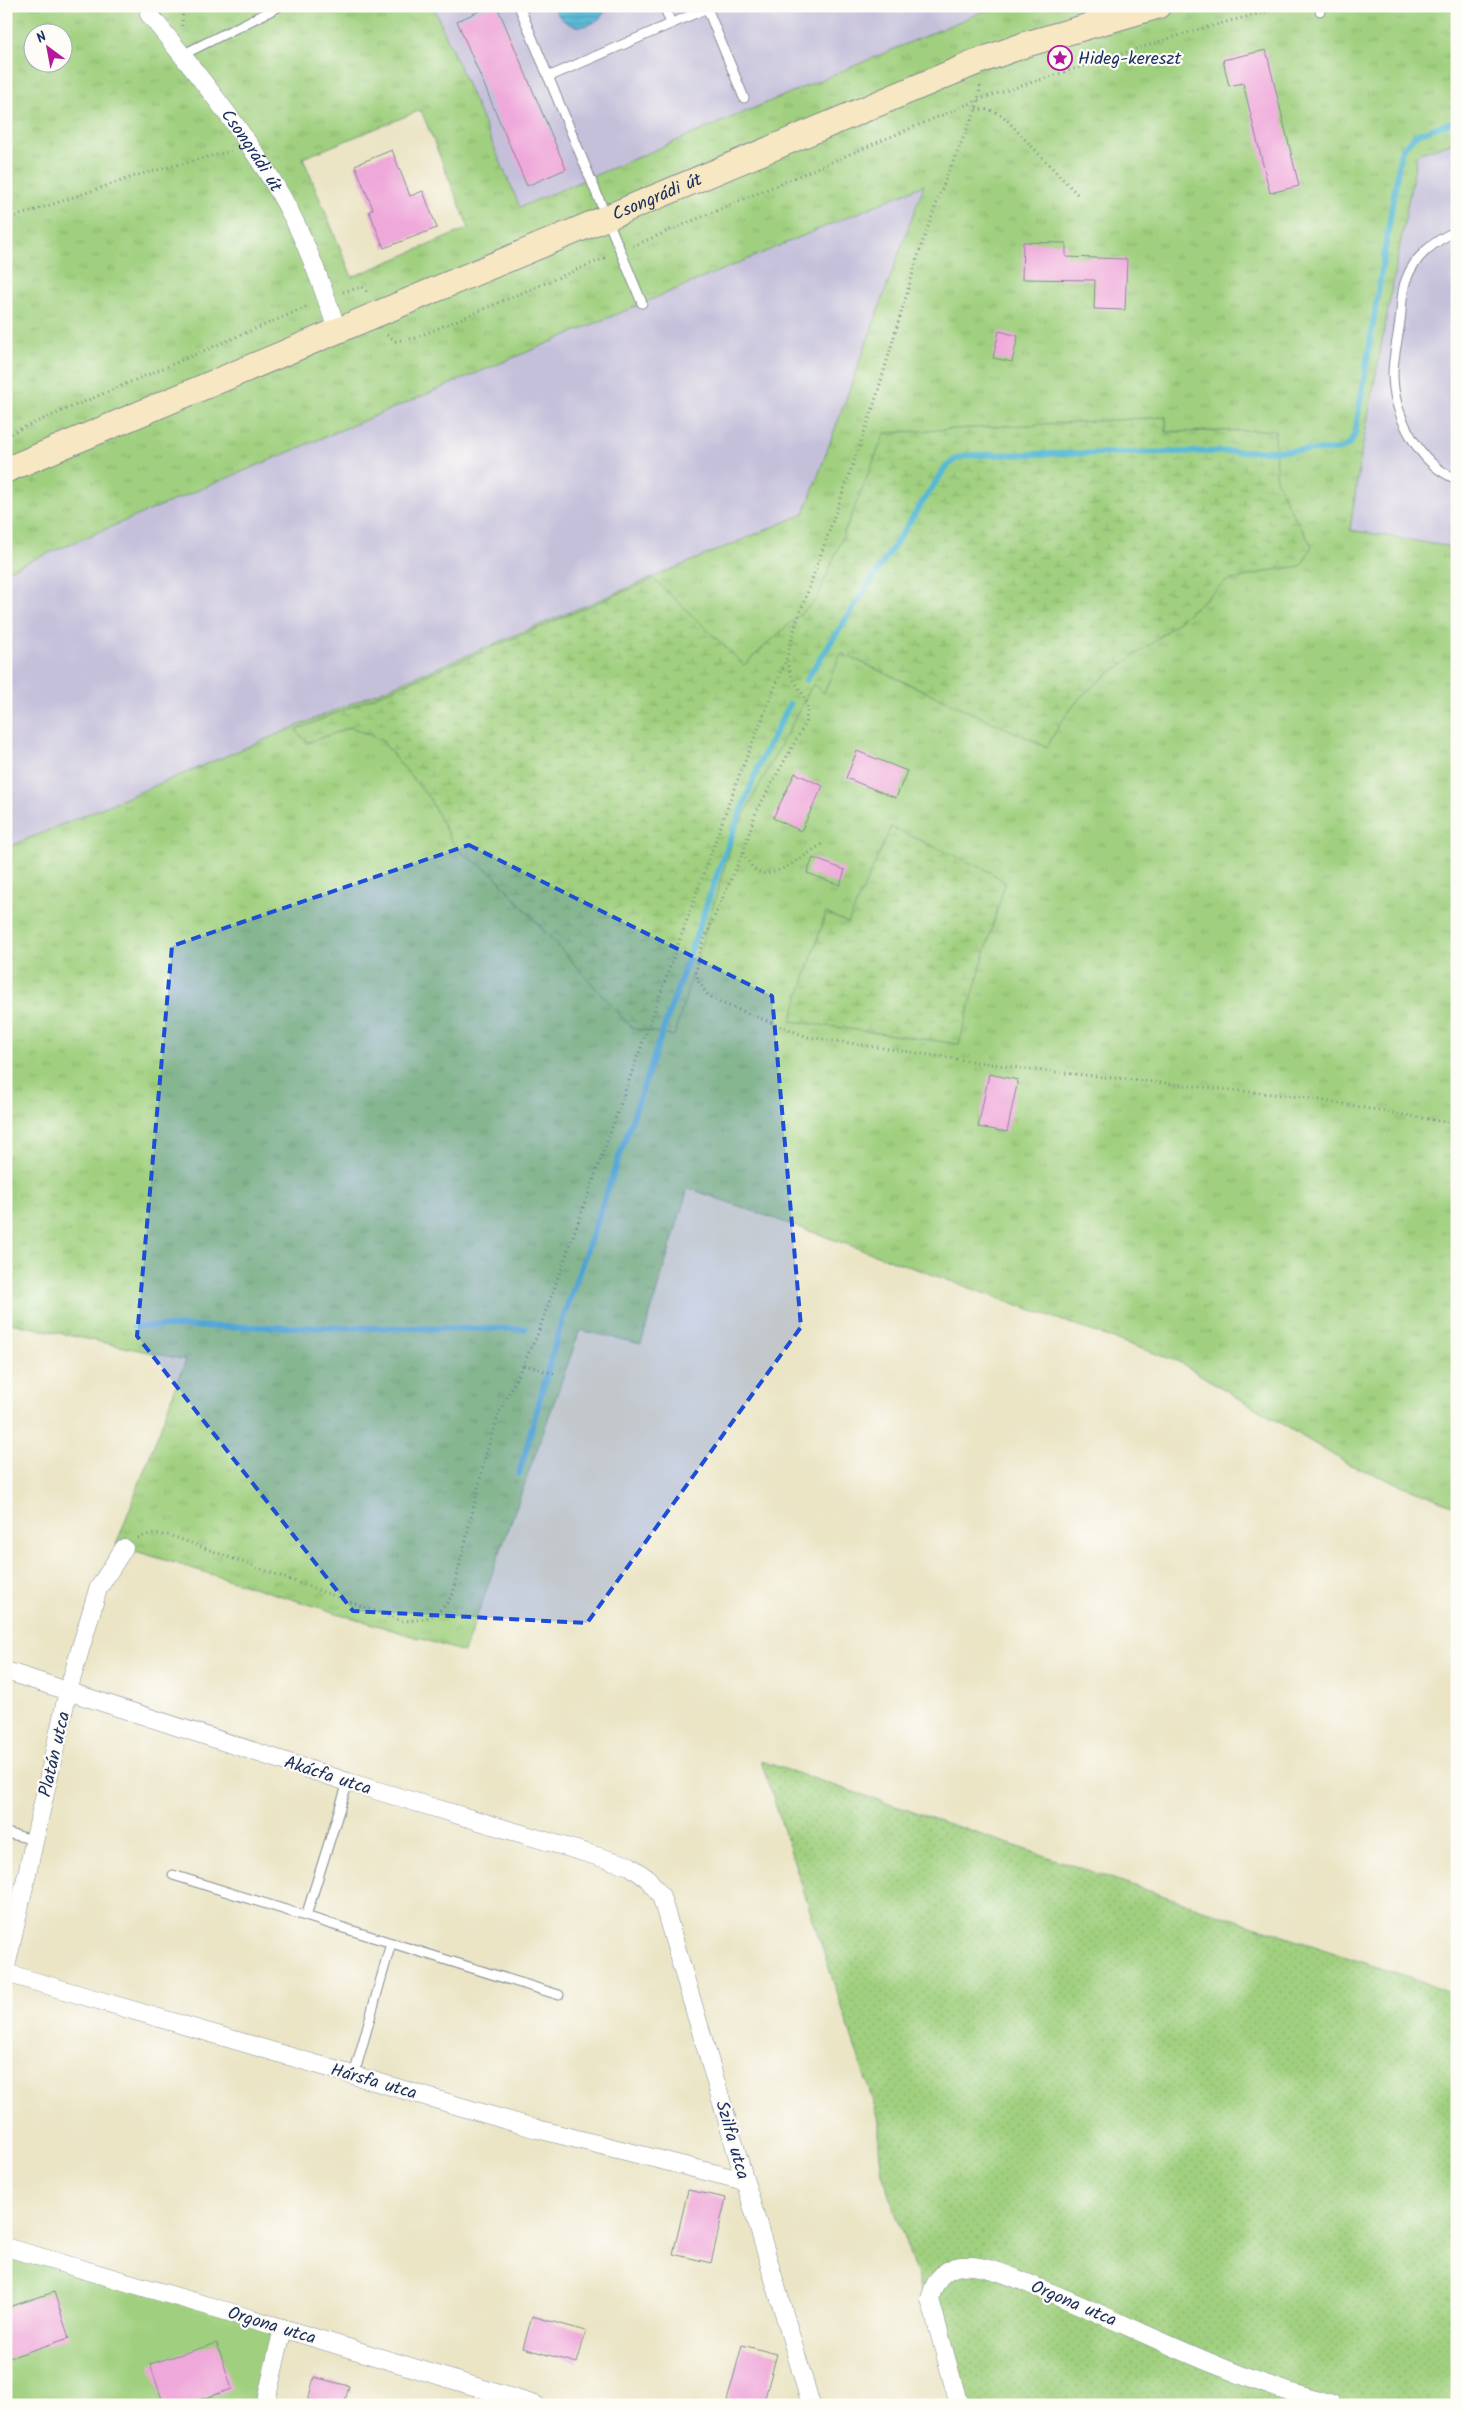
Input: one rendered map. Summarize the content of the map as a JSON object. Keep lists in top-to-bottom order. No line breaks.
{"streets":{"main road":["Csongrádi út"],"street":["Platán utca","Akácfa utca","Hársfa utca","Szilfa utca","Orgona utca"]},"crossings":[["Platán utca","Akácfa utca"],["Akácfa utca","Szilfa utca"],["Hársfa utca","Szilfa utca"]],"places":{"place":["Hideg-kereszt"]},"north":"top left"}
